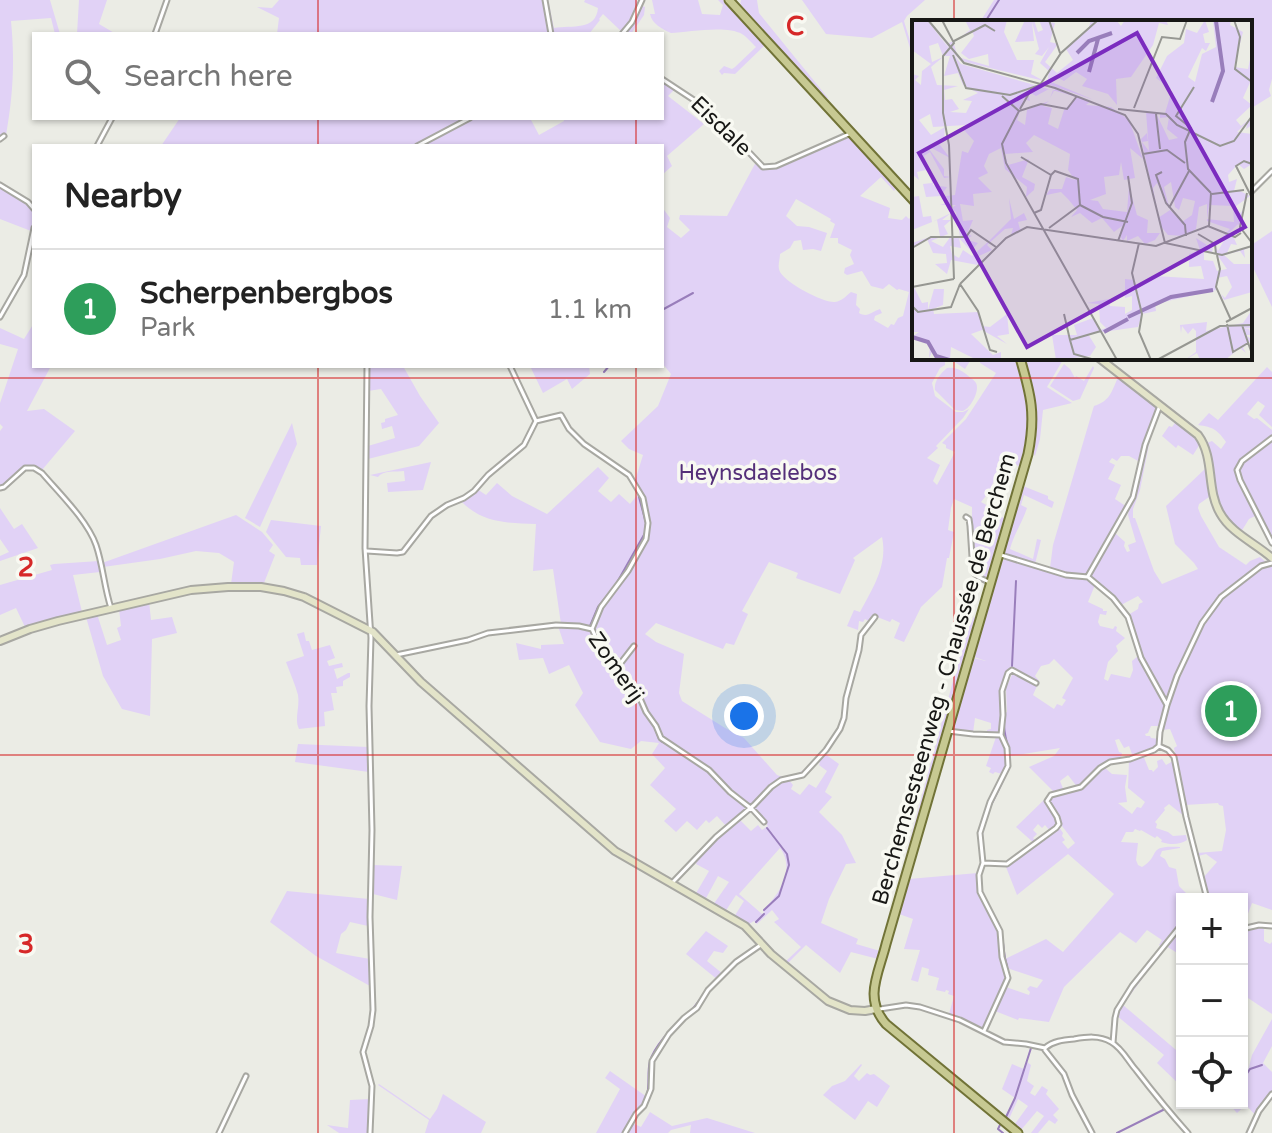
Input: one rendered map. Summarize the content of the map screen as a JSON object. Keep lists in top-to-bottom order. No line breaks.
{"streets":{"main road":["Berchemsesteenweg - Chaussée de Berchem"],"street":["Eisdale","Zomerij"]},"parks":["Heynsdaelebos"],"page":{"search":"Search here","heading":"Nearby","list":[{"mark":"1","name":"Scherpenbergbos","note":"Park","value":"1.1 km"}],"pins":"1","map_buttons":["+","−"]},"grid":{"columns":["C"],"rows":["2","3"]}}
